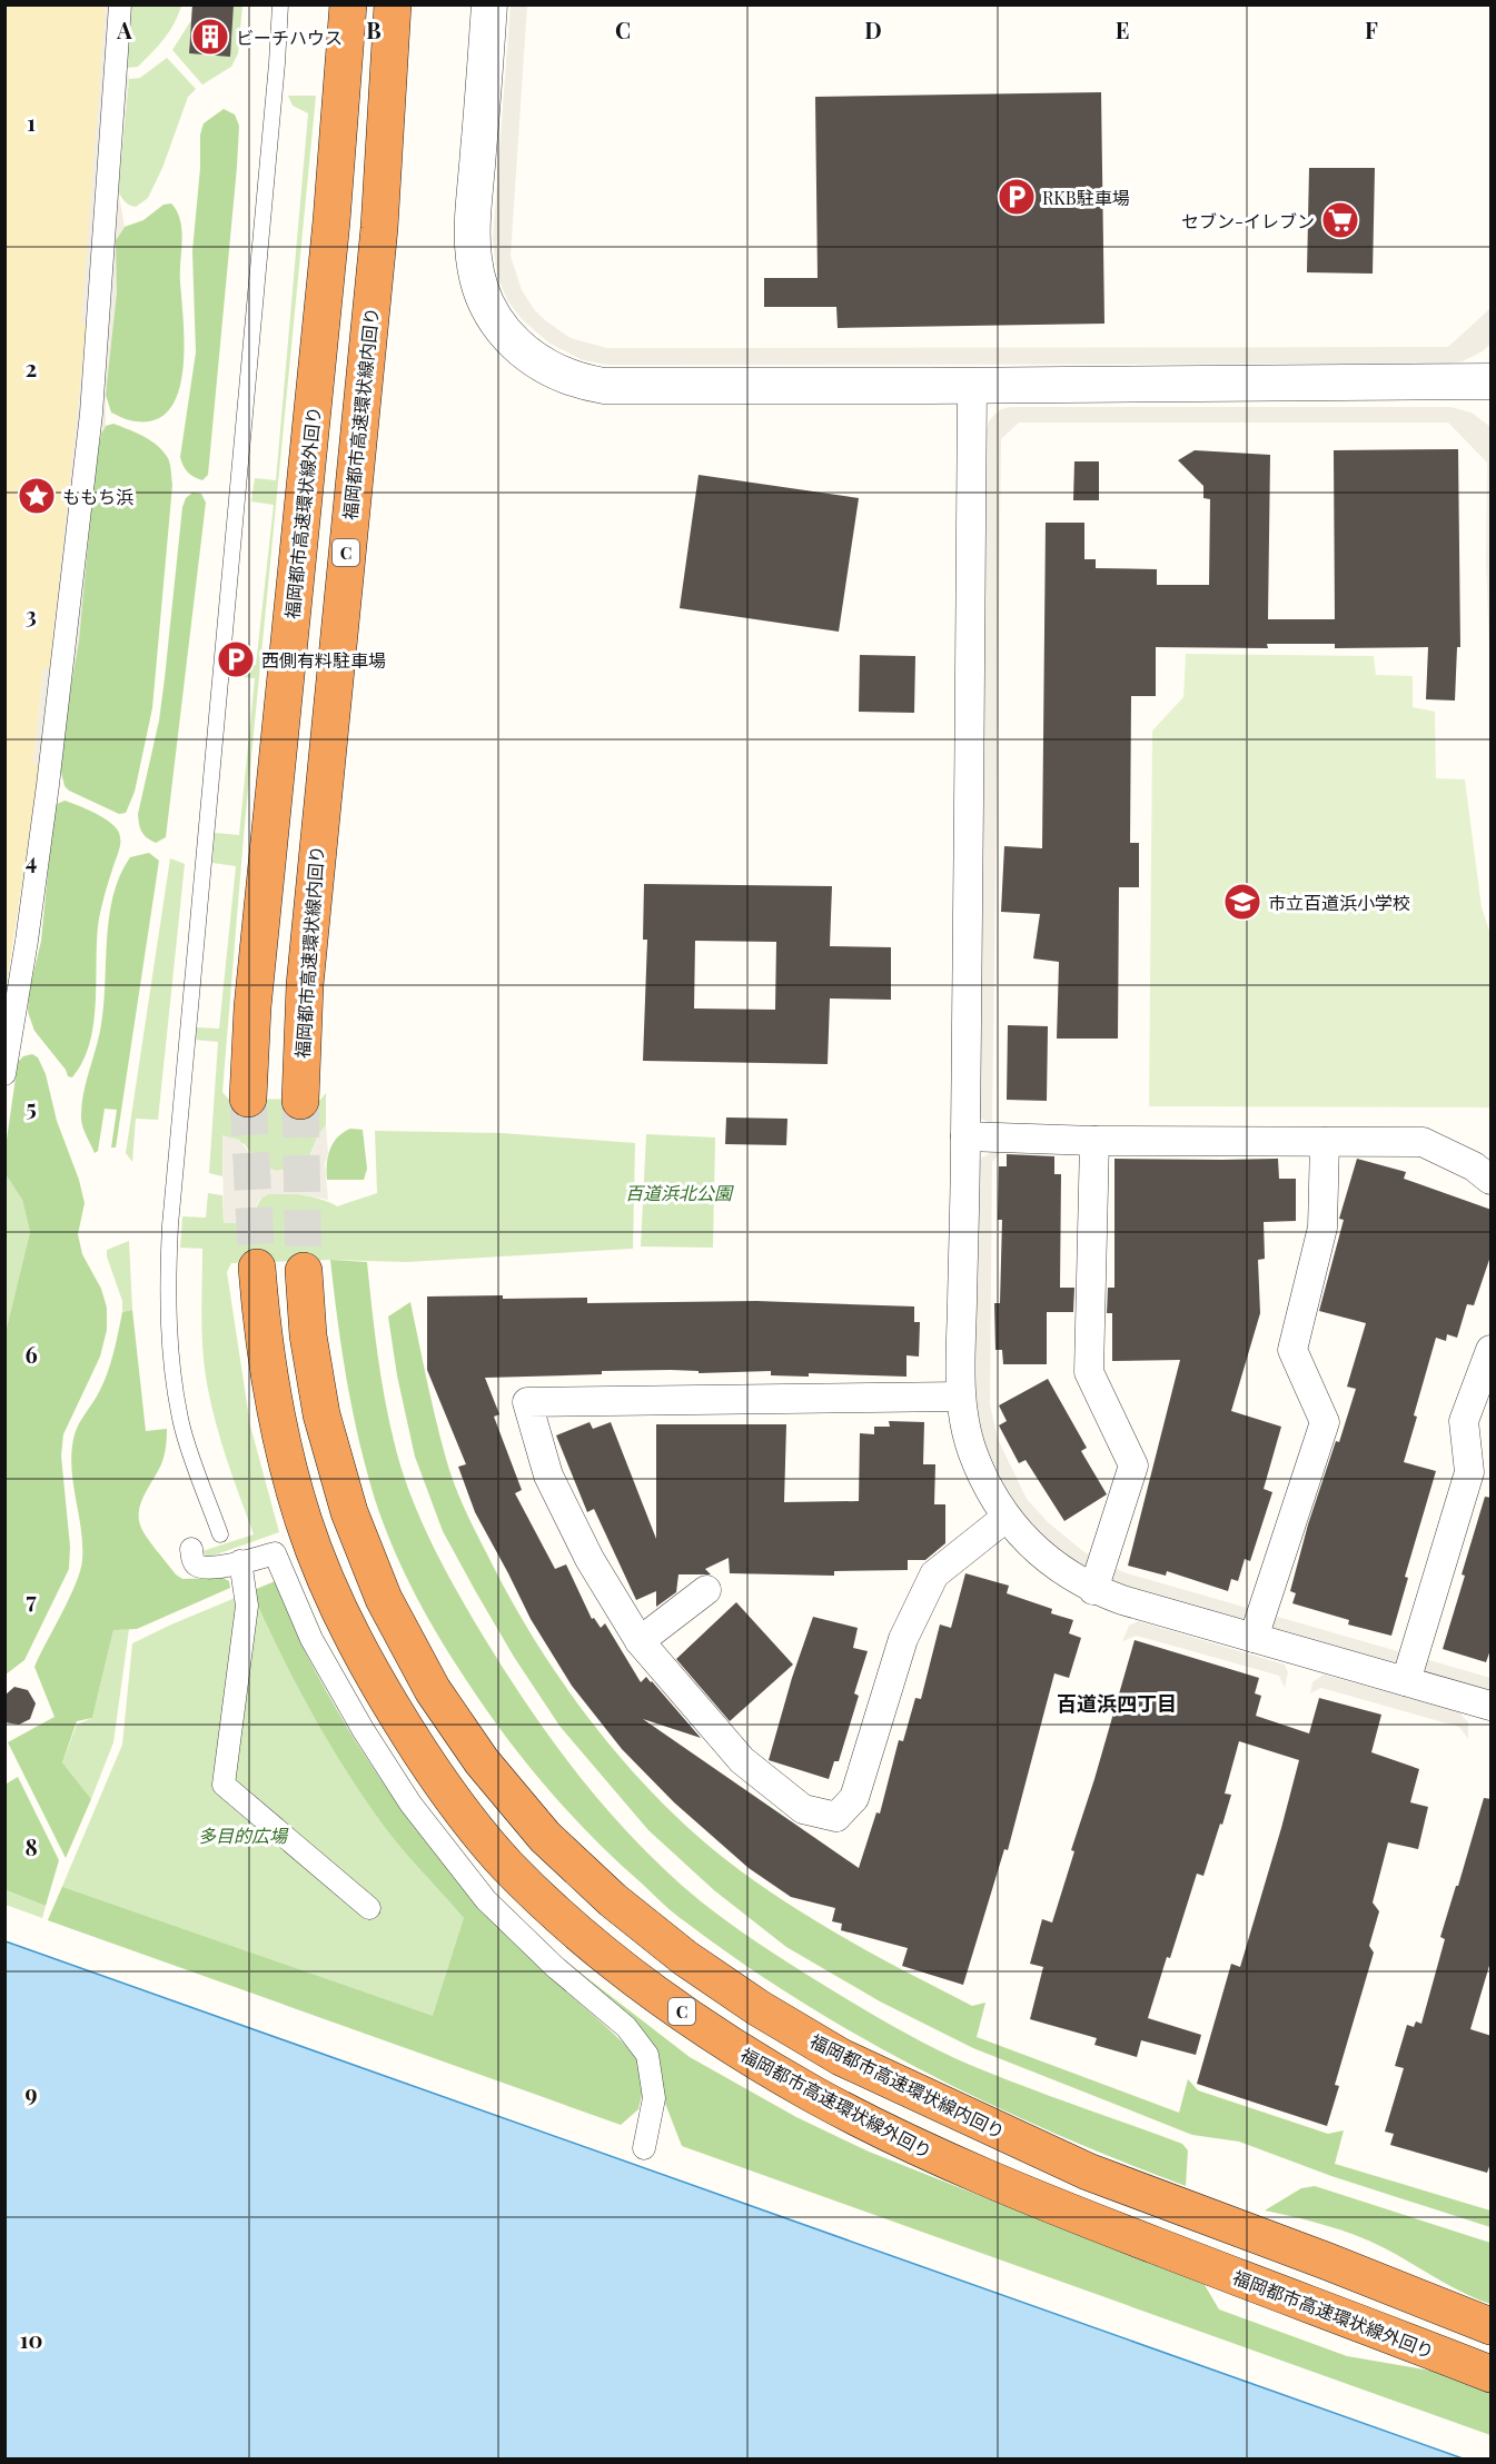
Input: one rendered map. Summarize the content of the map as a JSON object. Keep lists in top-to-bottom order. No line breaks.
{"streets":{"highway":["福岡都市高速環状線内回り","福岡都市高速環状線外回り","C"]},"districts":["百道浜四丁目"],"parks":["百道浜北公園","多目的広場"],"places":{"building":["ビーチハウス"],"parking":["RKB駐車場","西側有料駐車場"],"supermarket":["セブン-イレブン"],"place":["ももち浜"],"school or university":["市立百道浜小学校"]},"grid":{"columns":["A","B","C","D","E","F"],"rows":["1","2","3","4","5","6","7","8","9","10"]}}
